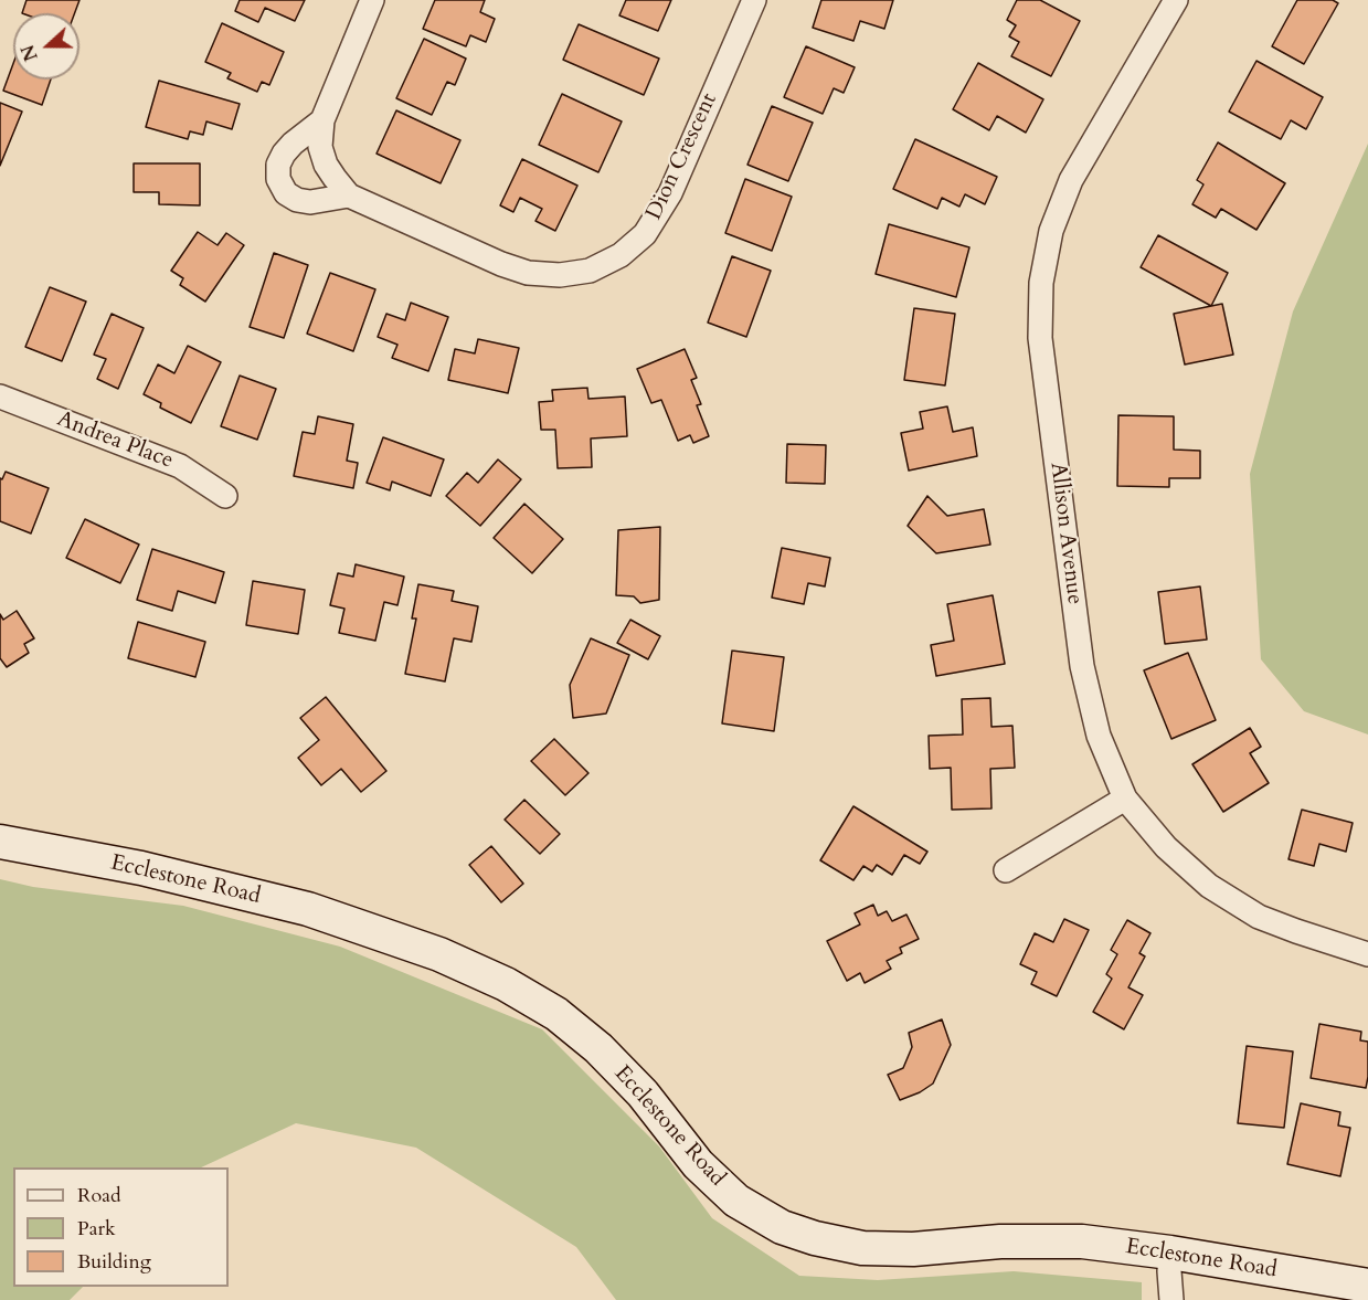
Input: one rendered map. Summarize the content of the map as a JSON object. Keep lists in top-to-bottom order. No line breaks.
{"streets":{"main road":["Ecclestone Road"],"street":["Dion Crescent","Andrea Place","Allison Avenue"]},"legend":["Road","Park","Building"],"north":"left"}
